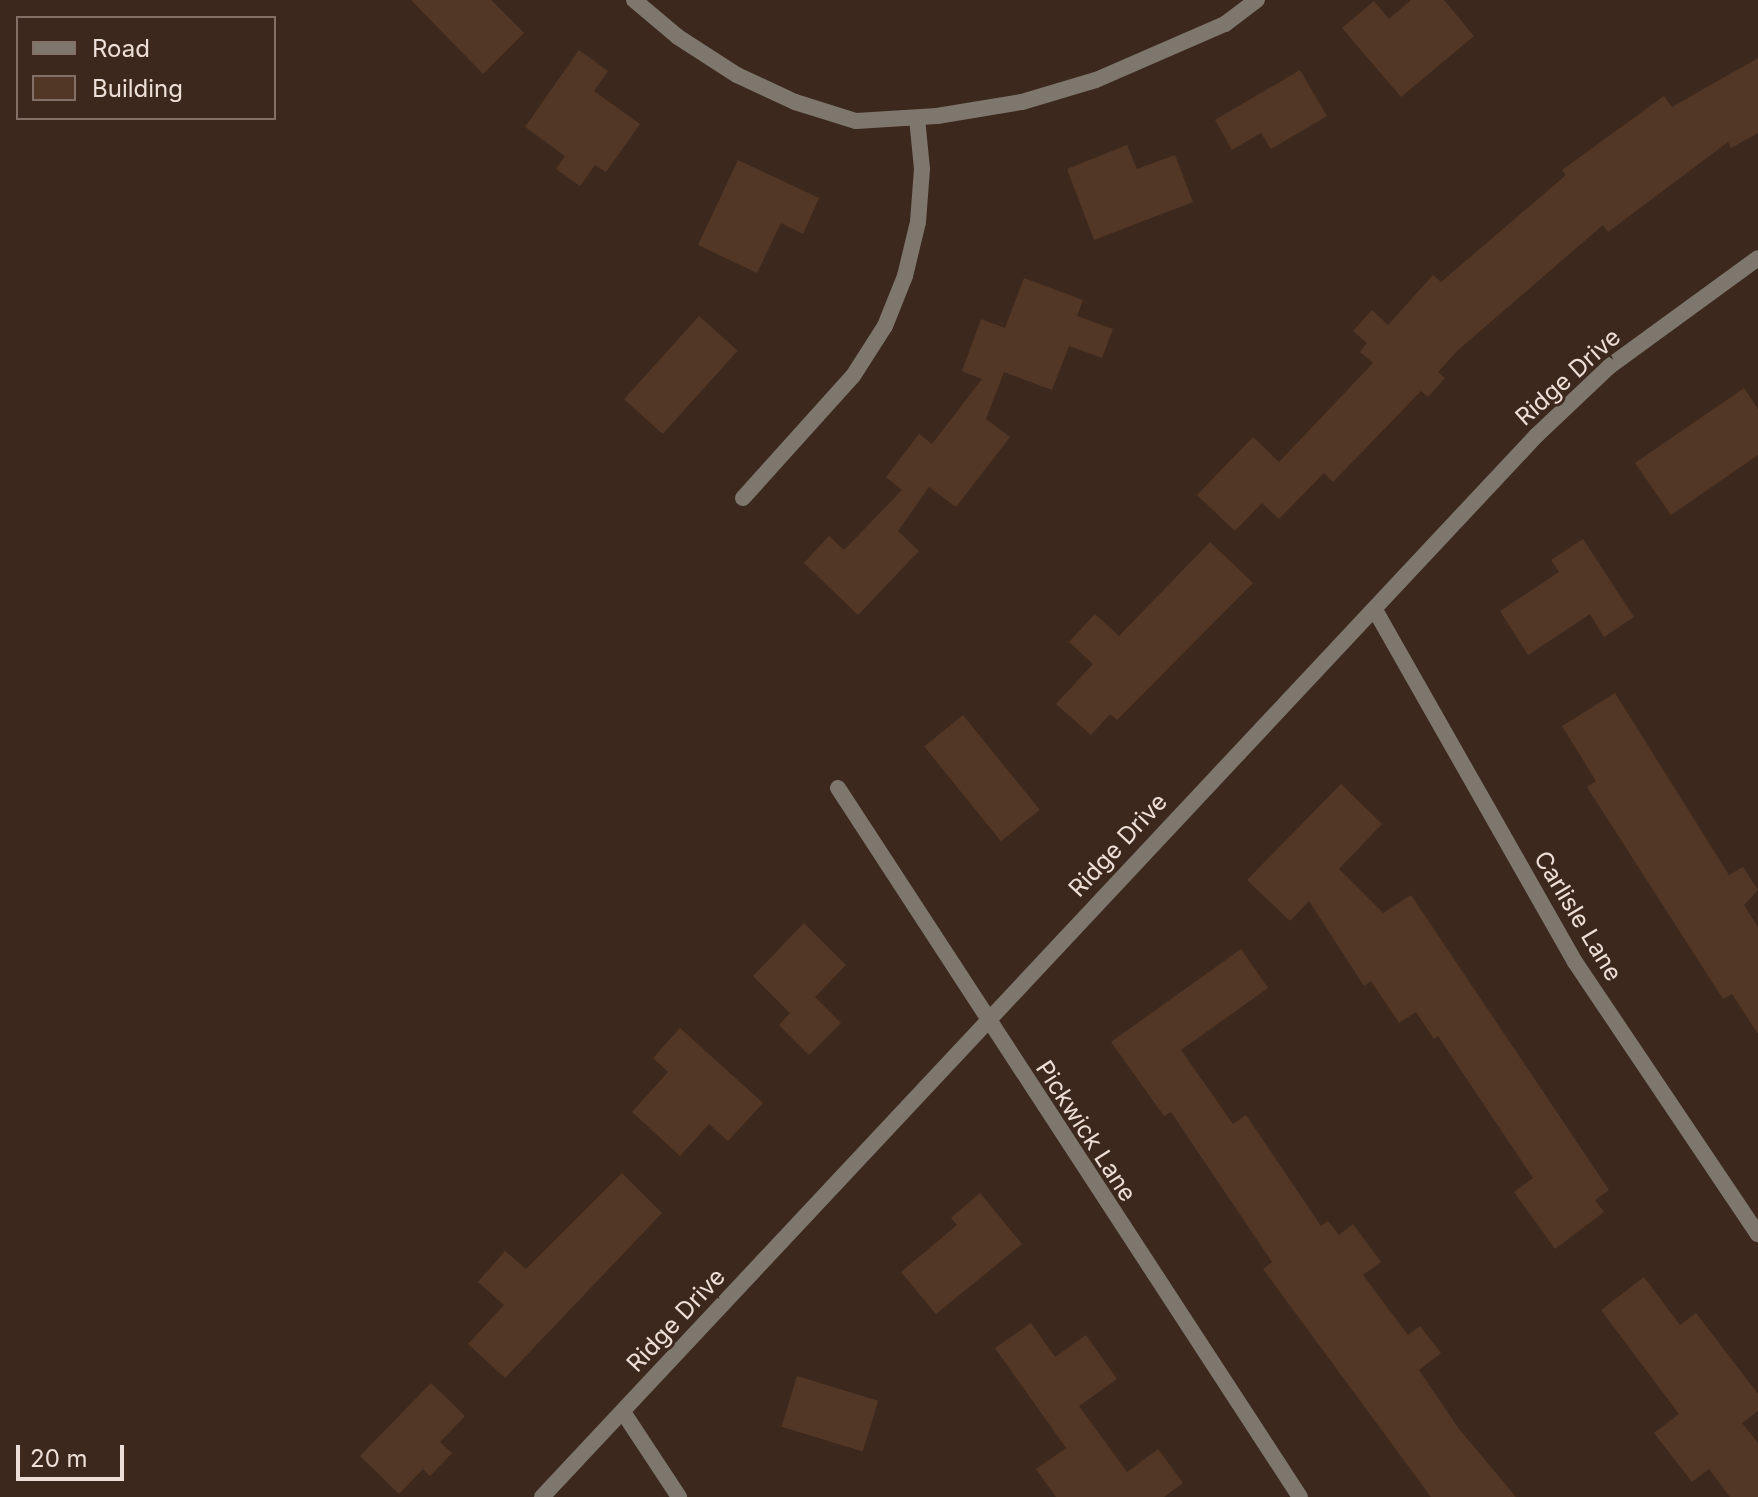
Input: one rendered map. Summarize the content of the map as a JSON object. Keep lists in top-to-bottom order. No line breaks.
{"streets":{"street":["Ridge Drive","Carlisle Lane","Pickwick Lane"]},"crossings":[["Ridge Drive","Carlisle Lane"],["Ridge Drive","Pickwick Lane"]],"legend":["Road","Building"],"scale_bar":"20 m"}
